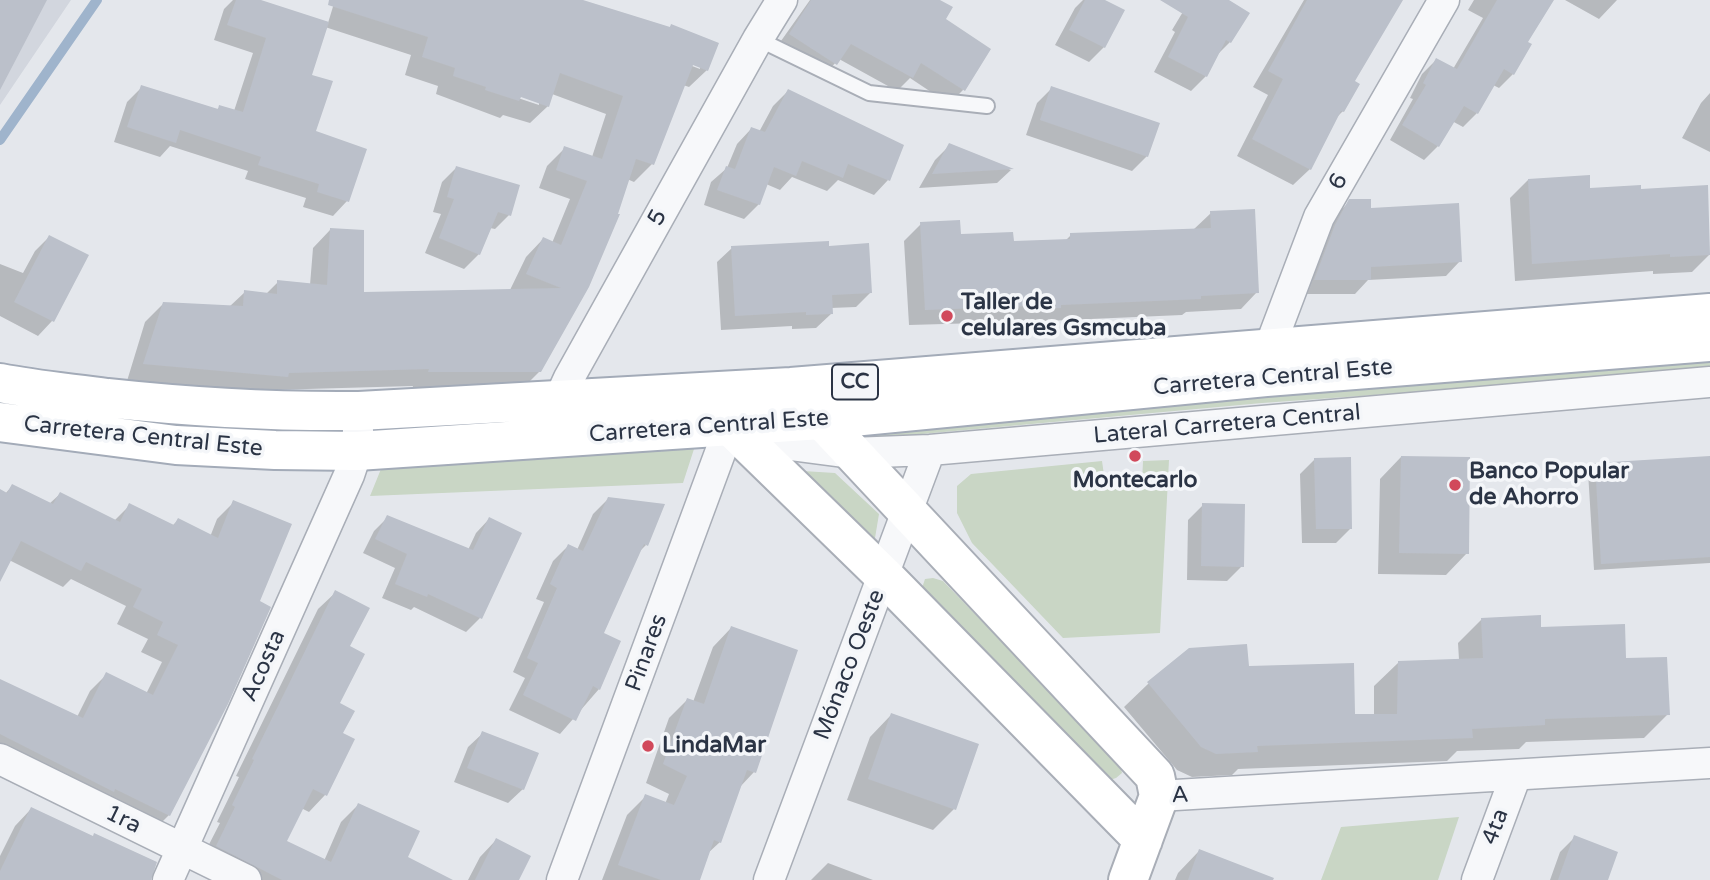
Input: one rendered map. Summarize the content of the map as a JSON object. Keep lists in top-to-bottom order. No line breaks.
{"streets":{"main road":["Carretera Central Este","CC","A"],"street":["6","5","Lateral Carretera Central","Pinares","Mónaco Oeste","Acosta","1ra","4ta"]},"crossings":[["6","Carretera Central Este"],["5","Carretera Central Este"],["Carretera Central Este","Lateral Carretera Central"],["Carretera Central Este","Pinares"],["Carretera Central Este","Acosta"],["Carretera Central Este","A"],["Lateral Carretera Central","Pinares"],["Lateral Carretera Central","Mónaco Oeste"],["Lateral Carretera Central","A"],["Mónaco Oeste","A"],["Acosta","1ra"],["A","4ta"]],"places":["Taller de celulares Gsmcuba","Montecarlo","Banco Popular de Ahorro","LindaMar"]}
